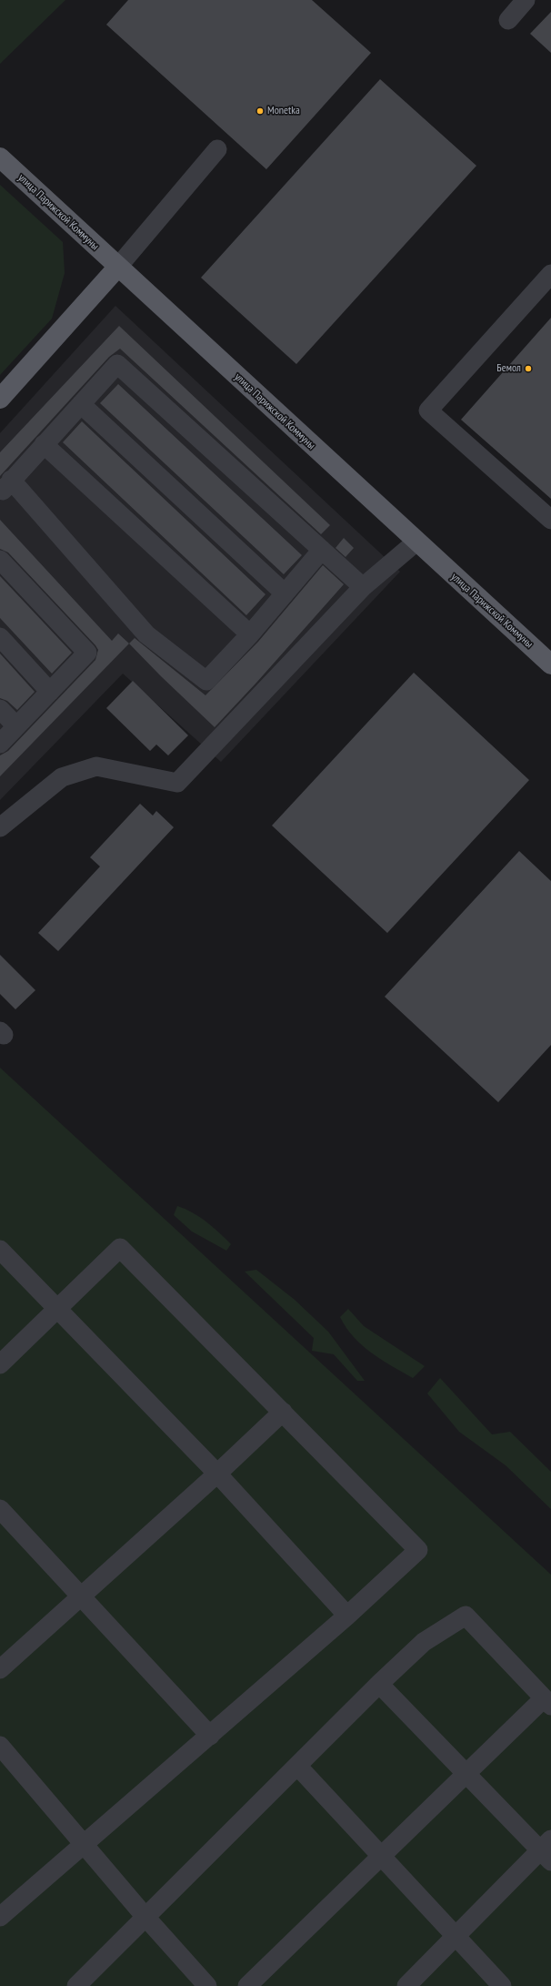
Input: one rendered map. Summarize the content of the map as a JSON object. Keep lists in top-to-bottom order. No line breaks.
{"streets":{"main road":["улица Парижской Коммуны"]},"places":["Monetka","Бемол"]}
